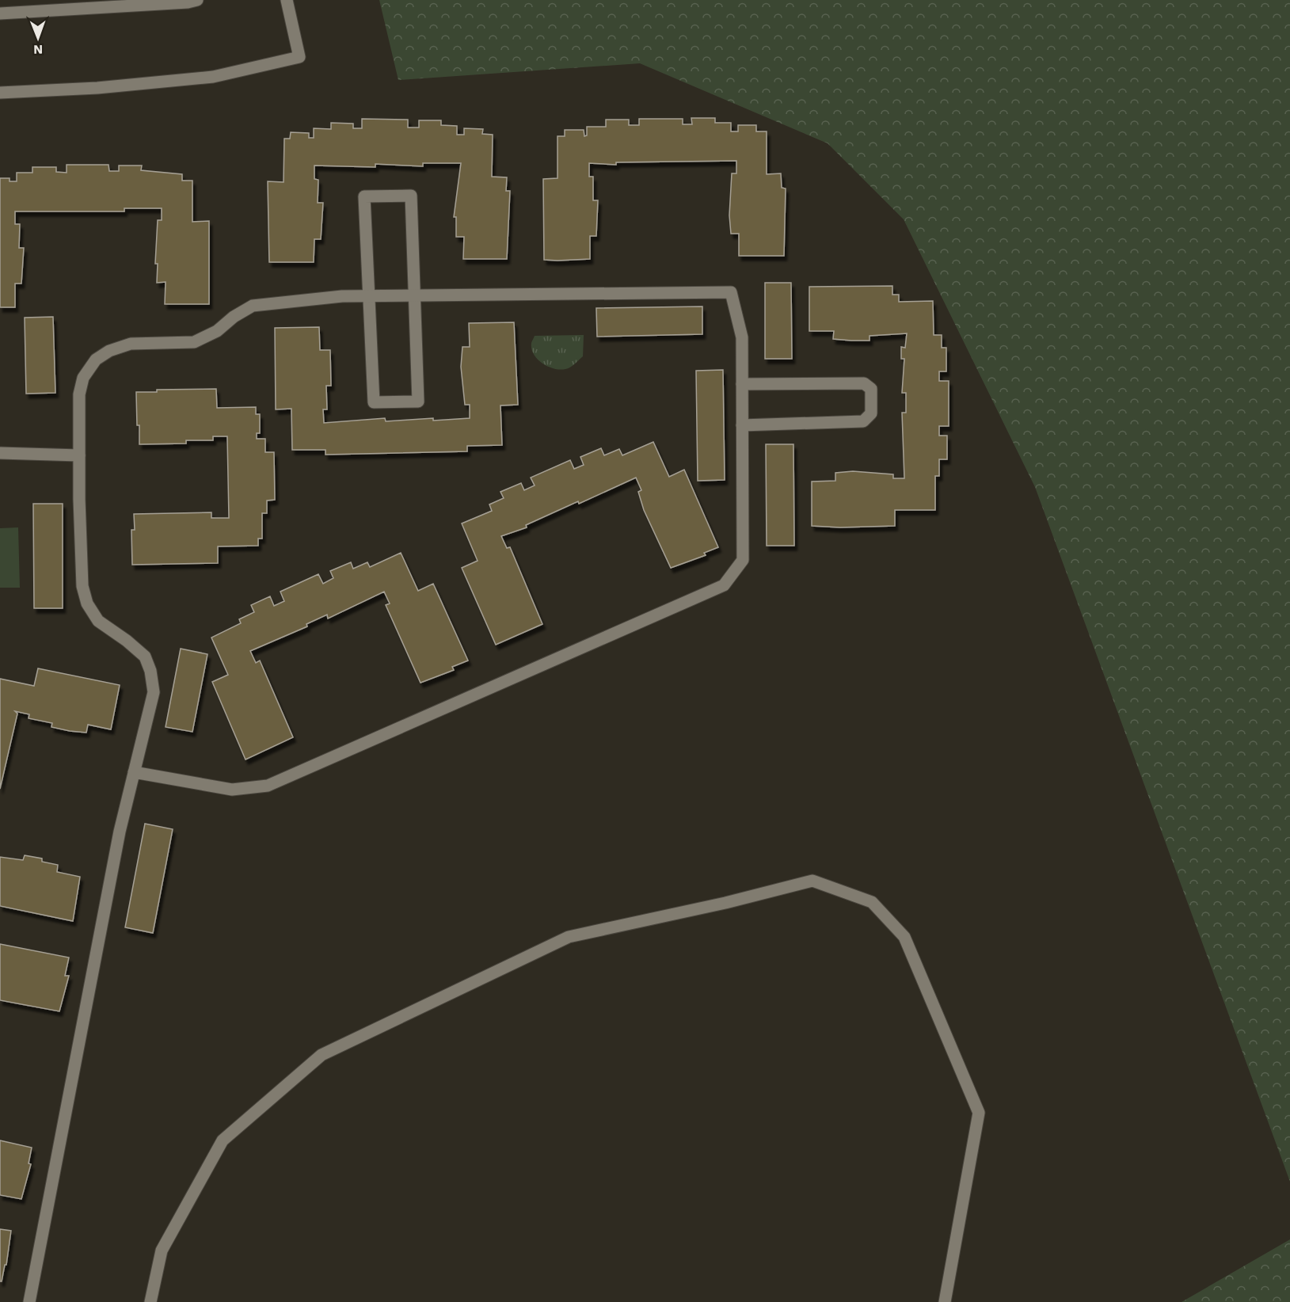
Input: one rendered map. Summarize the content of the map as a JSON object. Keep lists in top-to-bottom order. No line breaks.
{"north":"bottom"}
